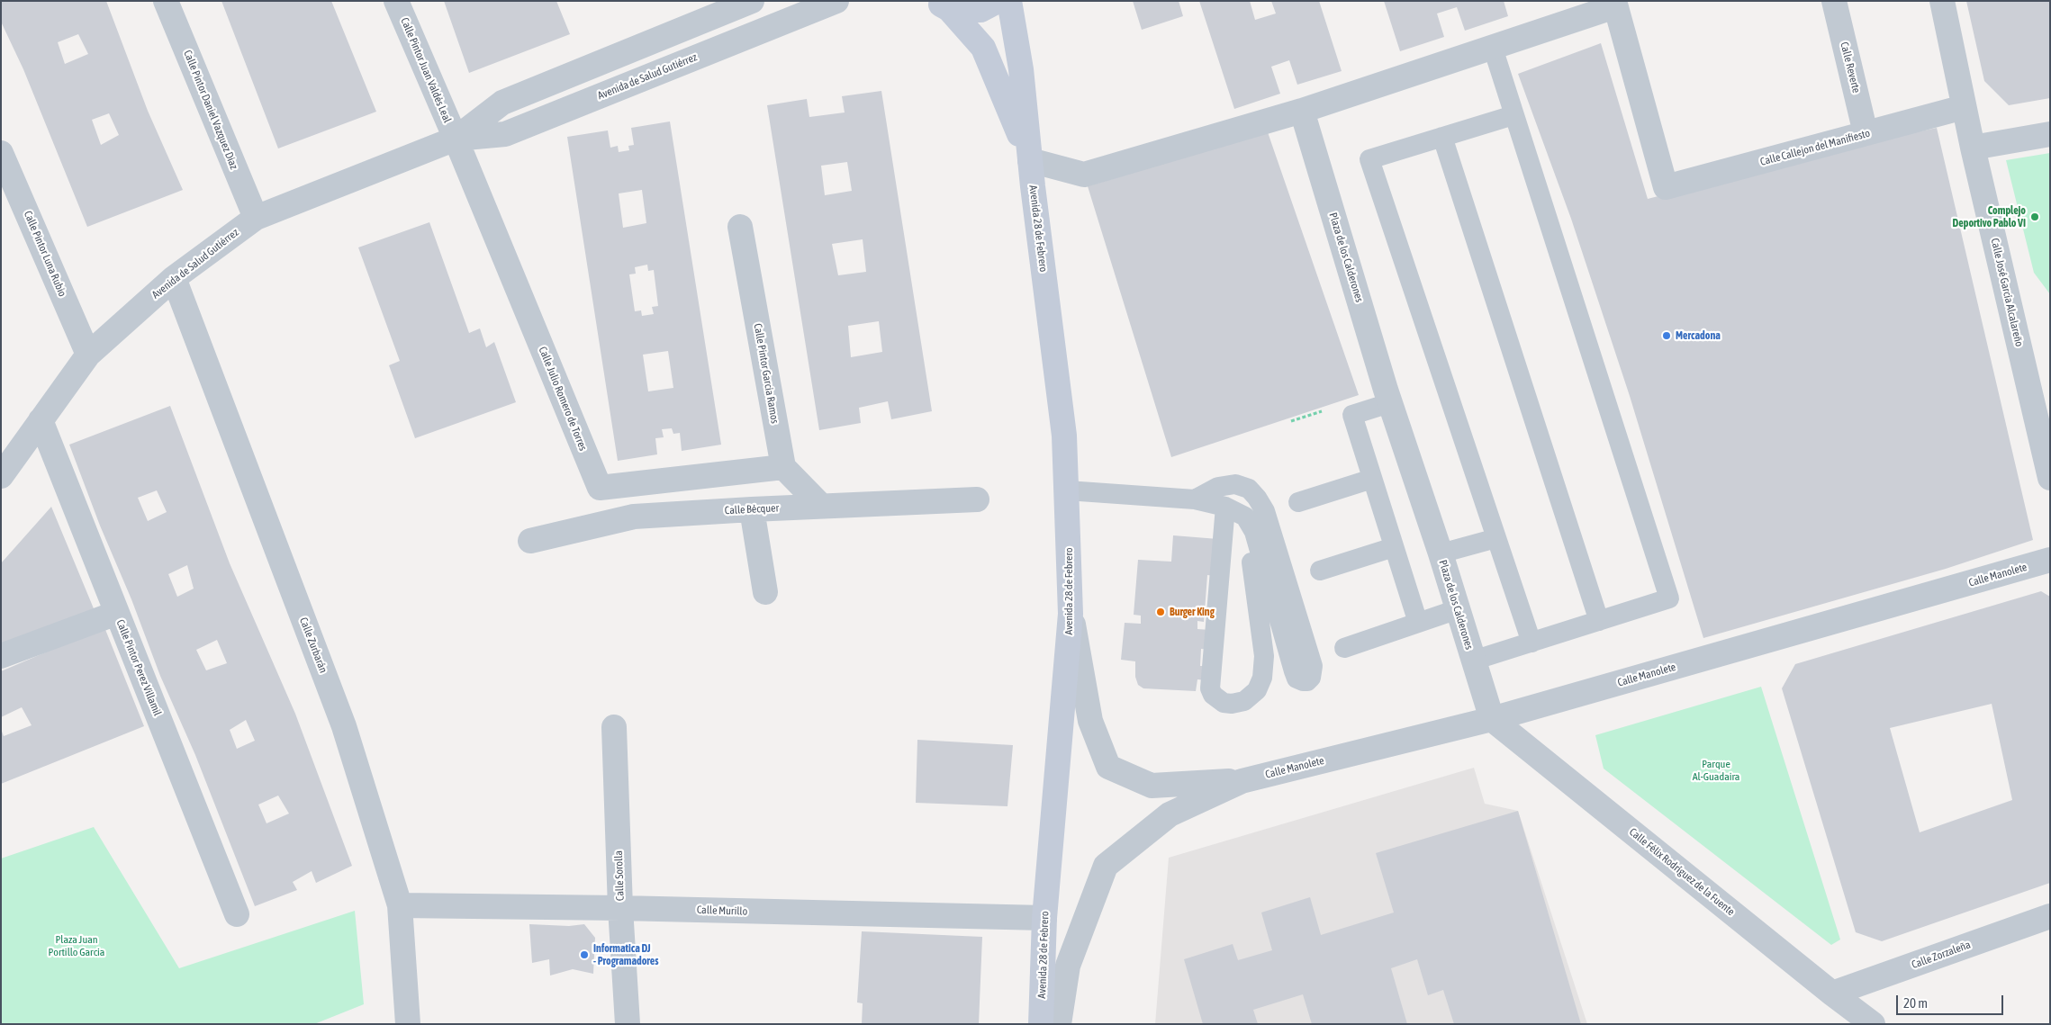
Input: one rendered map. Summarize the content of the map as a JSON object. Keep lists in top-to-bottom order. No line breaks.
{"streets":{"main road":["Avenida 28 de Febrero"],"street":["Calle Reverte","Calle Pintor Juan Valdés Leal","Avenida de Salud Gutiérrez","Calle Pintor Daniel Vazquez Diaz","Calle Callejon del Manifiesto","Calle Pintor Luna Rubio","Plaza de los Calderones","Calle José García Alcalareño","Calle Pintor Garcia Ramos","Calle Julio Romero de Torres","Calle Bécquer","Calle Manolete","Calle Zurbarán","Calle Pintor Perez Villamil","Calle Félix Rodríguez de la Fuente","Calle Sorolla","Calle Murillo","Calle Zorzaleña"]},"crossings":[["Calle Reverte","Calle Callejon del Manifiesto"],["Calle Pintor Juan Valdés Leal","Avenida de Salud Gutiérrez"],["Calle Pintor Juan Valdés Leal","Calle Julio Romero de Torres"],["Avenida de Salud Gutiérrez","Calle Pintor Daniel Vazquez Diaz"],["Avenida de Salud Gutiérrez","Calle Pintor Luna Rubio"],["Avenida de Salud Gutiérrez","Calle Julio Romero de Torres"],["Avenida de Salud Gutiérrez","Calle Zurbarán"],["Avenida de Salud Gutiérrez","Calle Pintor Perez Villamil"],["Calle Callejon del Manifiesto","Calle José García Alcalareño"],["Avenida 28 de Febrero","Calle Murillo"],["Plaza de los Calderones","Calle Manolete"],["Plaza de los Calderones","Calle Félix Rodríguez de la Fuente"],["Calle Pintor Garcia Ramos","Calle Julio Romero de Torres"],["Calle Manolete","Calle Félix Rodríguez de la Fuente"],["Calle Zurbarán","Calle Murillo"],["Calle Félix Rodríguez de la Fuente","Calle Zorzaleña"],["Calle Sorolla","Calle Murillo"]],"parks":["Parque Al-Guadaira","Plaza Juan Portillo Garcia"],"places":["Complejo Deportivo Pablo VI","Mercadona","Burger King","Informatica DJ - Programadores"],"scale_bar":"20 m"}
